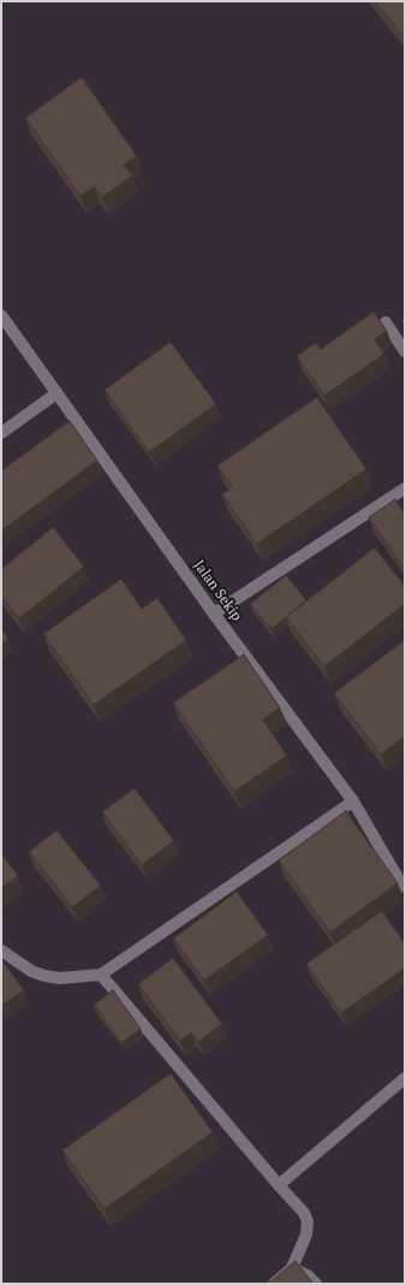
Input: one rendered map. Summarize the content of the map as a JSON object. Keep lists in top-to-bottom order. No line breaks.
{"streets":{"street":["Jalan Sekip"]}}
